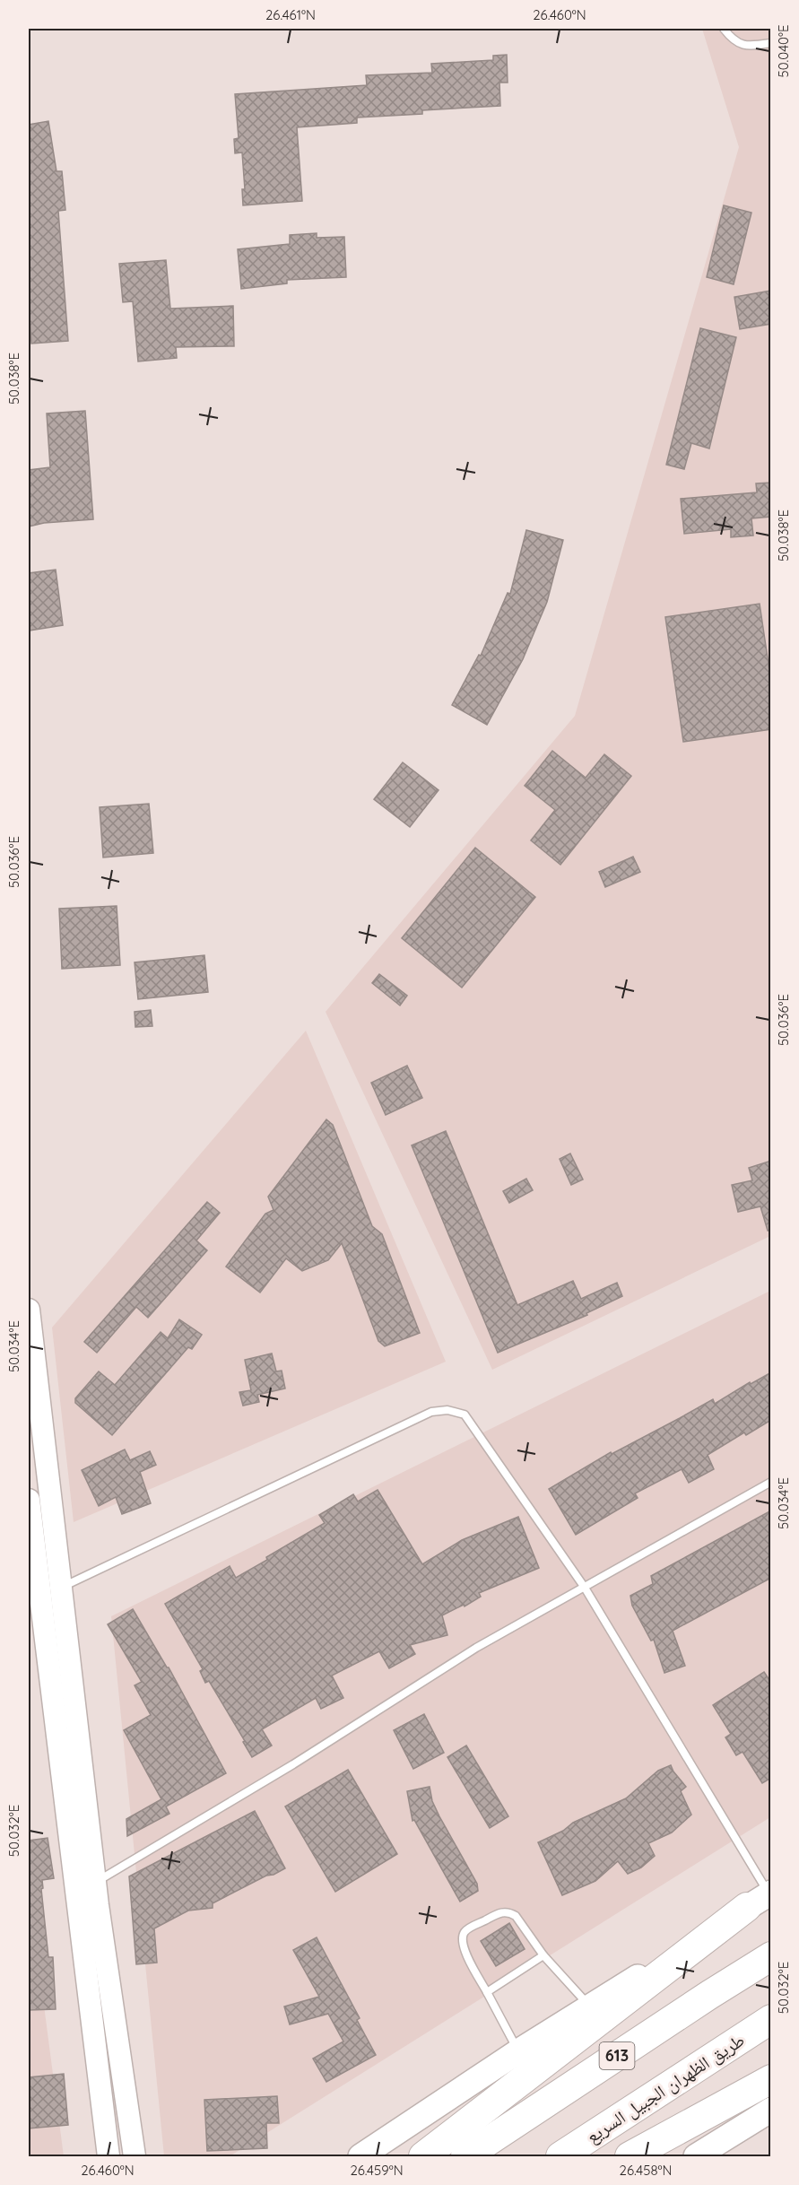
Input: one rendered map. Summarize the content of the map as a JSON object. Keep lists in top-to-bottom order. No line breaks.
{"streets":{"highway":["613","طريق الظهران الجبيل السريع"]},"coordinates":["26.461°N","26.460°N","50.040°E","50.038°E","50.036°E","50.034°E","50.032°E","26.459°N","26.458°N"]}
